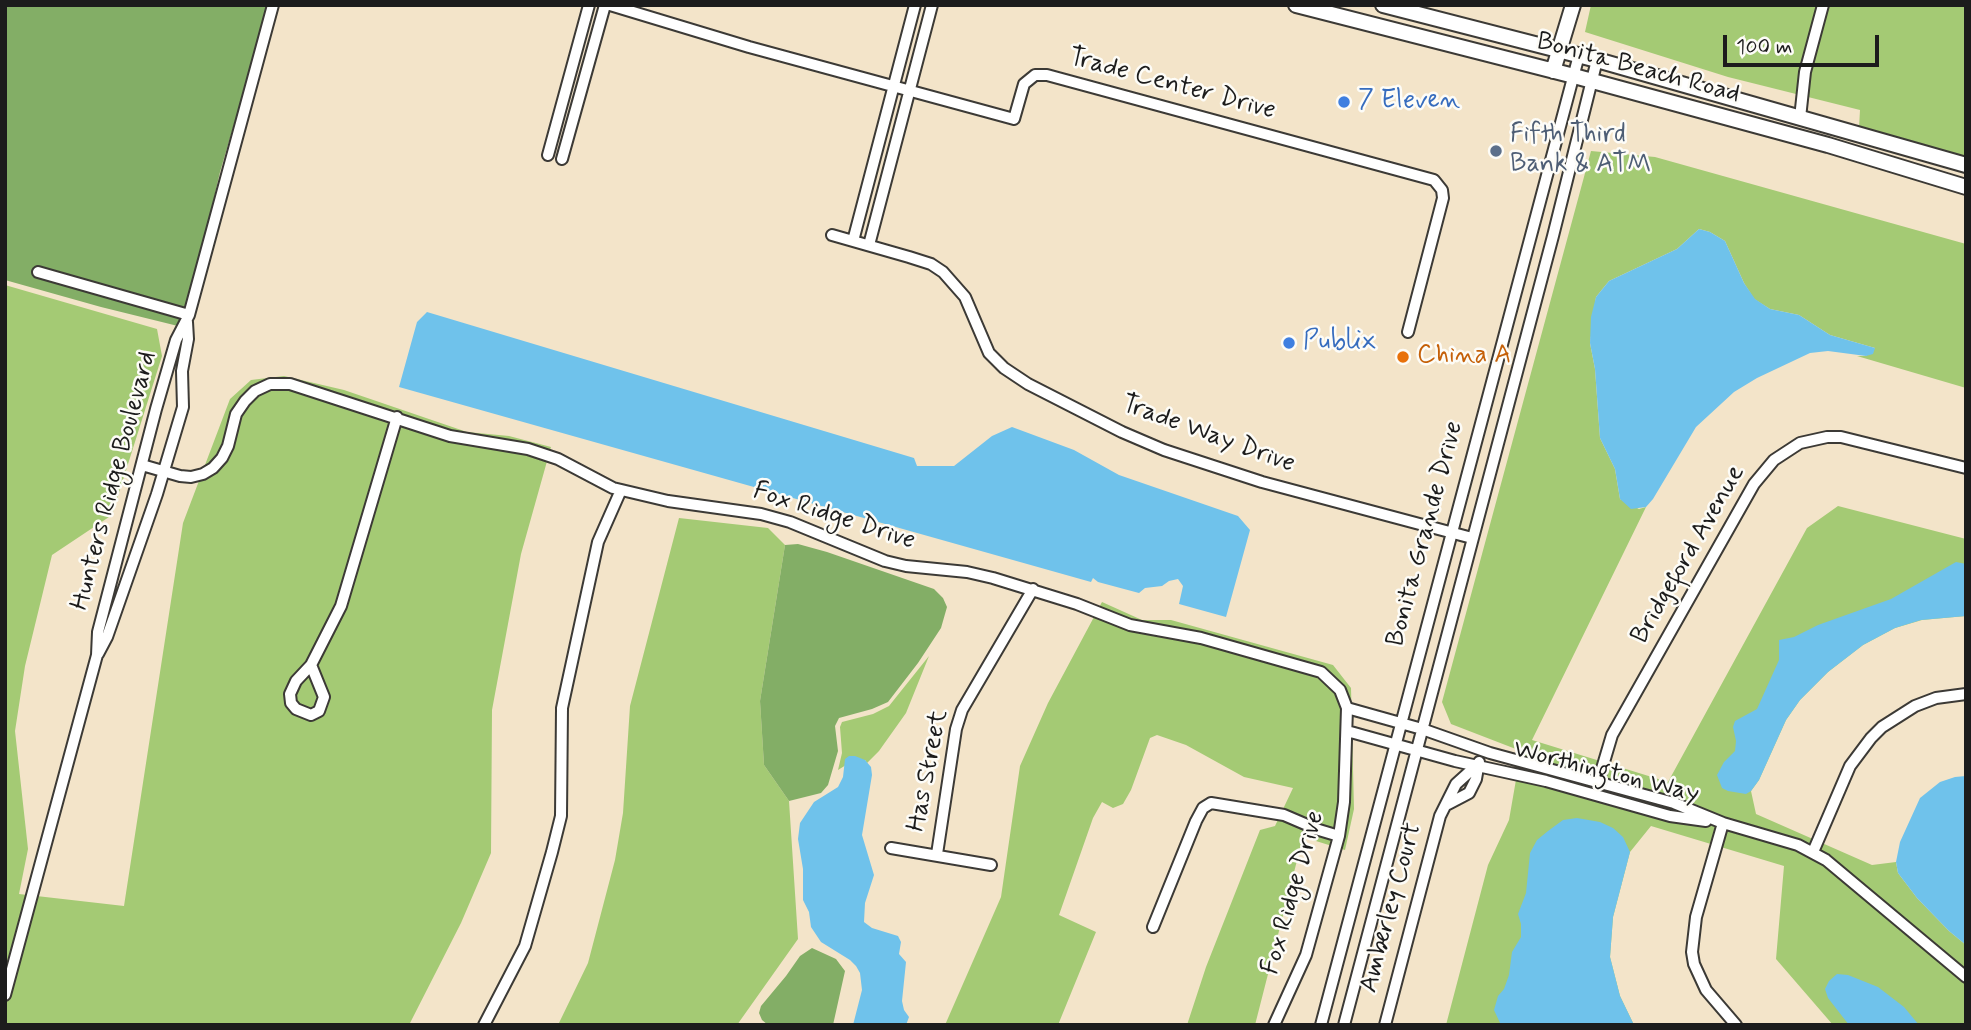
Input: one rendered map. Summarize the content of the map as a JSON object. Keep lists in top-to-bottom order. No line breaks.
{"streets":{"street":["Bonita Beach Road","Trade Center Drive","Trade Way Drive","Hunters Ridge Boulevard","Fox Ridge Drive","Bonita Grande Drive","Bridgeford Avenue","Has Street","Worthington Way","Amberley Court"]},"crossings":[["Bonita Beach Road","Bonita Grande Drive"],["Trade Way Drive","Bonita Grande Drive"],["Hunters Ridge Boulevard","Fox Ridge Drive"],["Fox Ridge Drive","Has Street"],["Fox Ridge Drive","Worthington Way"],["Bonita Grande Drive","Worthington Way"],["Bridgeford Avenue","Worthington Way"],["Worthington Way","Amberley Court"]],"places":["7 Eleven","Fifth Third Bank & ATM","Publix","China A"],"scale_bar":"100 m"}
